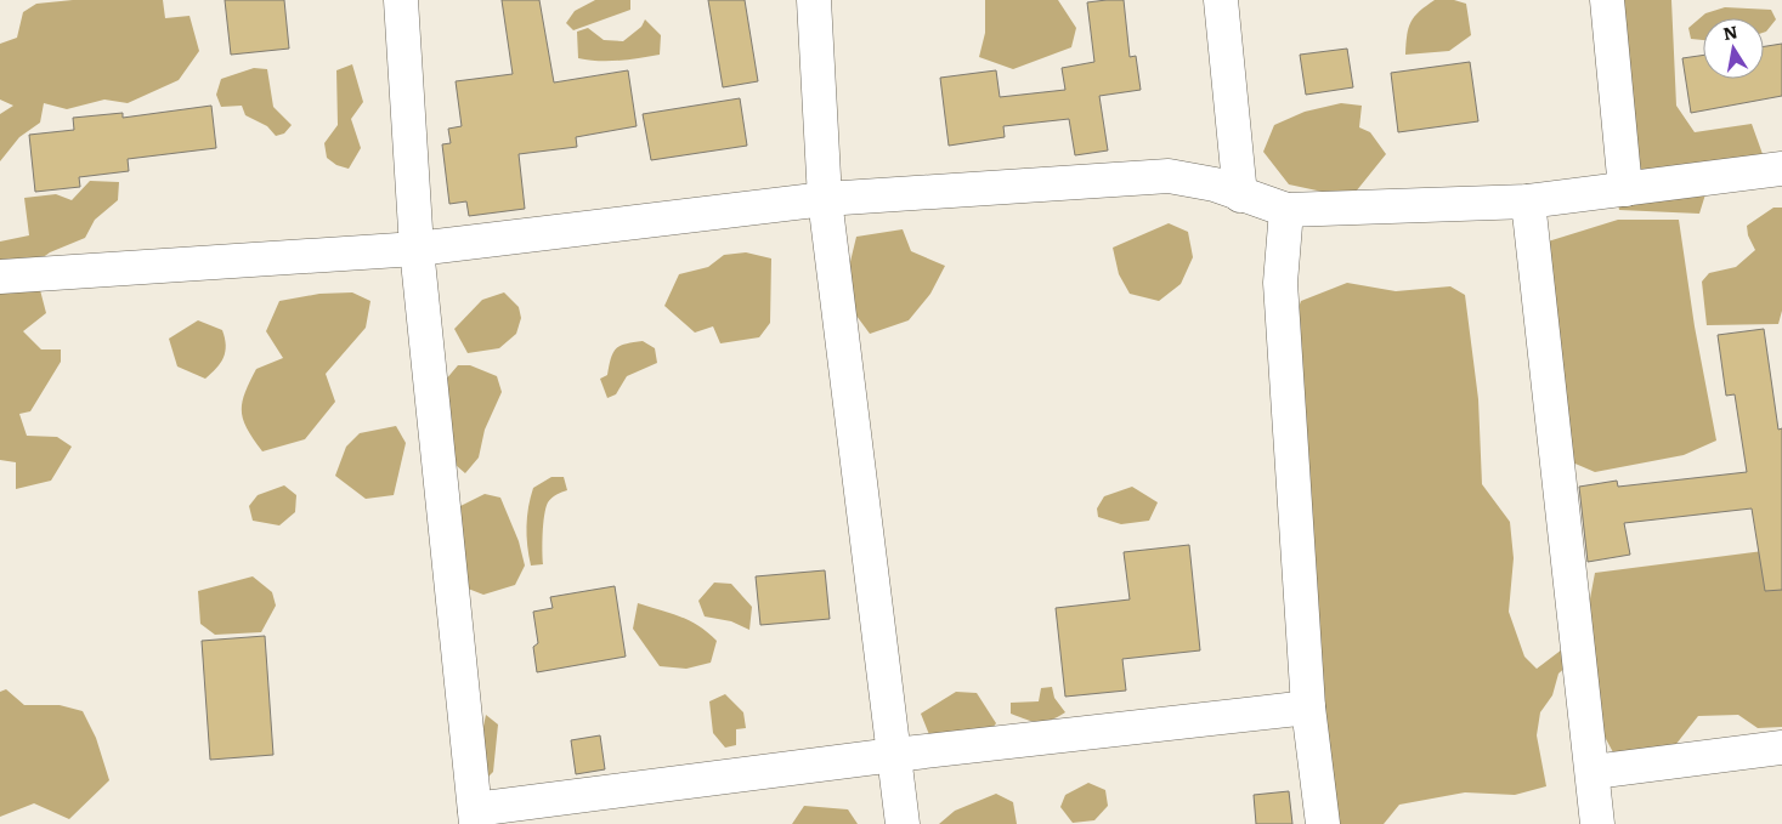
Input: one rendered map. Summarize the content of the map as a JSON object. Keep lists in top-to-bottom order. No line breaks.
{"north":"top"}
